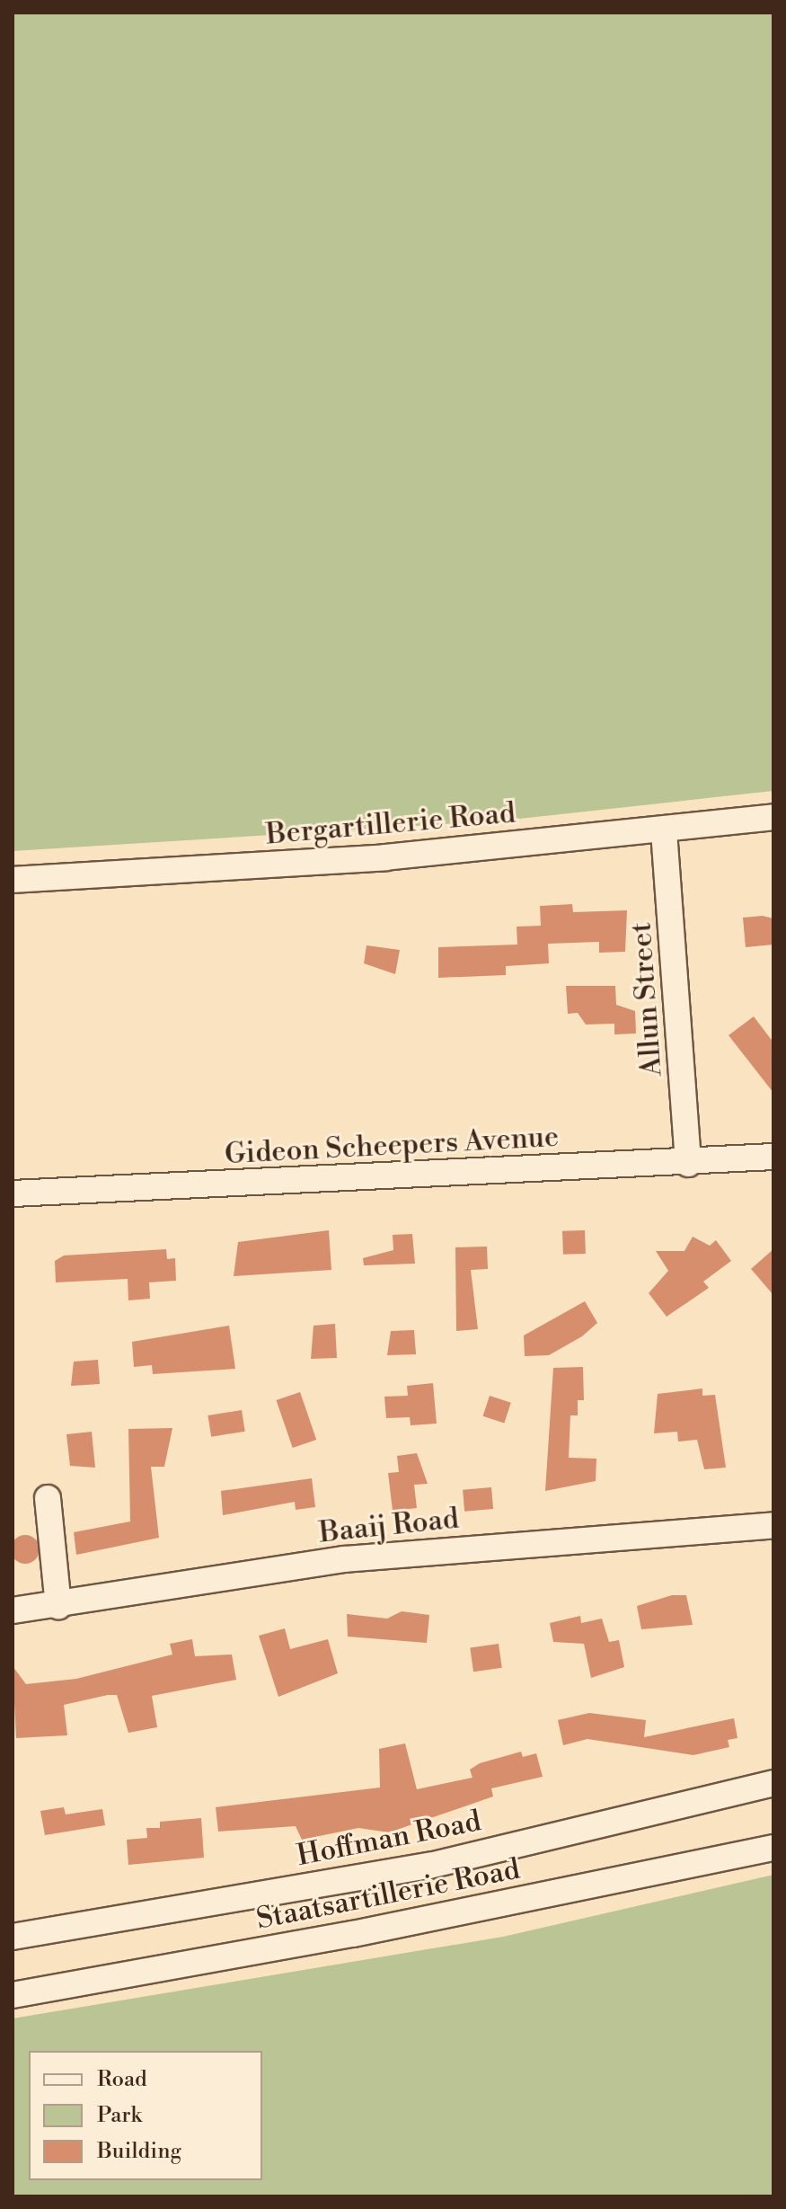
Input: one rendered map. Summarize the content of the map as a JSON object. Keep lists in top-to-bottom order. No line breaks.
{"streets":{"street":["Bergartillerie Road","Allun Street","Gideon Scheepers Avenue","Baaij Road","Hoffman Road","Staatsartillerie Road"]},"crossings":[["Bergartillerie Road","Allun Street"],["Allun Street","Gideon Scheepers Avenue"]],"legend":["Road","Park","Building"]}
